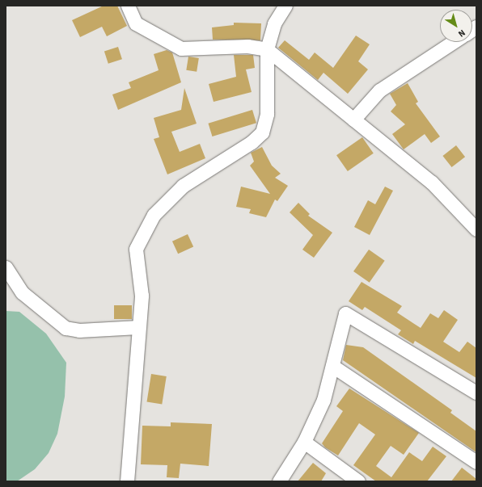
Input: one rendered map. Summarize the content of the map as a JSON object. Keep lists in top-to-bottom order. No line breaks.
{"north":"bottom right"}
